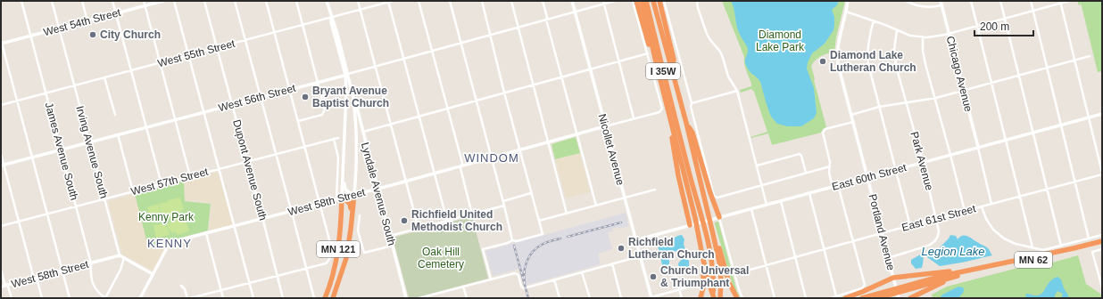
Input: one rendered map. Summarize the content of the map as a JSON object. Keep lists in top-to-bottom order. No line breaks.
{"streets":{"highway":["I 35W","MN 121","MN 62"],"street":["West 54th Street","West 55th Street","Chicago Avenue","West 56th Street","Nicollet Avenue","James Avenue South","Irving Avenue South","Park Avenue","Dupont Avenue South","East 60th Street","West 57th Street","Lyndale Avenue South","West 58th Street","East 61st Street","Portland Avenue"]},"crossings":[["West 54th Street","James Avenue South"],["West 54th Street","Irving Avenue South"],["West 55th Street","James Avenue South"],["West 55th Street","Irving Avenue South"],["West 55th Street","Dupont Avenue South"],["Chicago Avenue","East 60th Street"],["West 56th Street","Nicollet Avenue"],["West 56th Street","James Avenue South"],["West 56th Street","Irving Avenue South"],["West 56th Street","Dupont Avenue South"],["Nicollet Avenue","East 60th Street"],["Nicollet Avenue","West 58th Street"],["James Avenue South","West 57th Street"],["James Avenue South","West 58th Street"],["Irving Avenue South","West 57th Street"],["Irving Avenue South","West 58th Street"],["Park Avenue","East 60th Street"],["Park Avenue","East 61st Street"],["Park Avenue","Portland Avenue"],["Dupont Avenue South","West 57th Street"],["Dupont Avenue South","West 58th Street"],["East 60th Street","Portland Avenue"],["Lyndale Avenue South","West 58th Street"],["West 58th Street","MN 121"],["East 61st Street","Portland Avenue"]],"districts":["WINDOM","KENNY"],"water":["Legion Lake"],"parks":["Diamond Lake Park","Kenny Park","Oak Hill Cemetery"],"places":["City Church","Diamond Lake Lutheran Church","Bryant Avenue Baptist Church","Richfield United Methodist Church","Richfield Lutheran Church","Church Universal & Triumphant"],"scale_bar":"200 m"}
